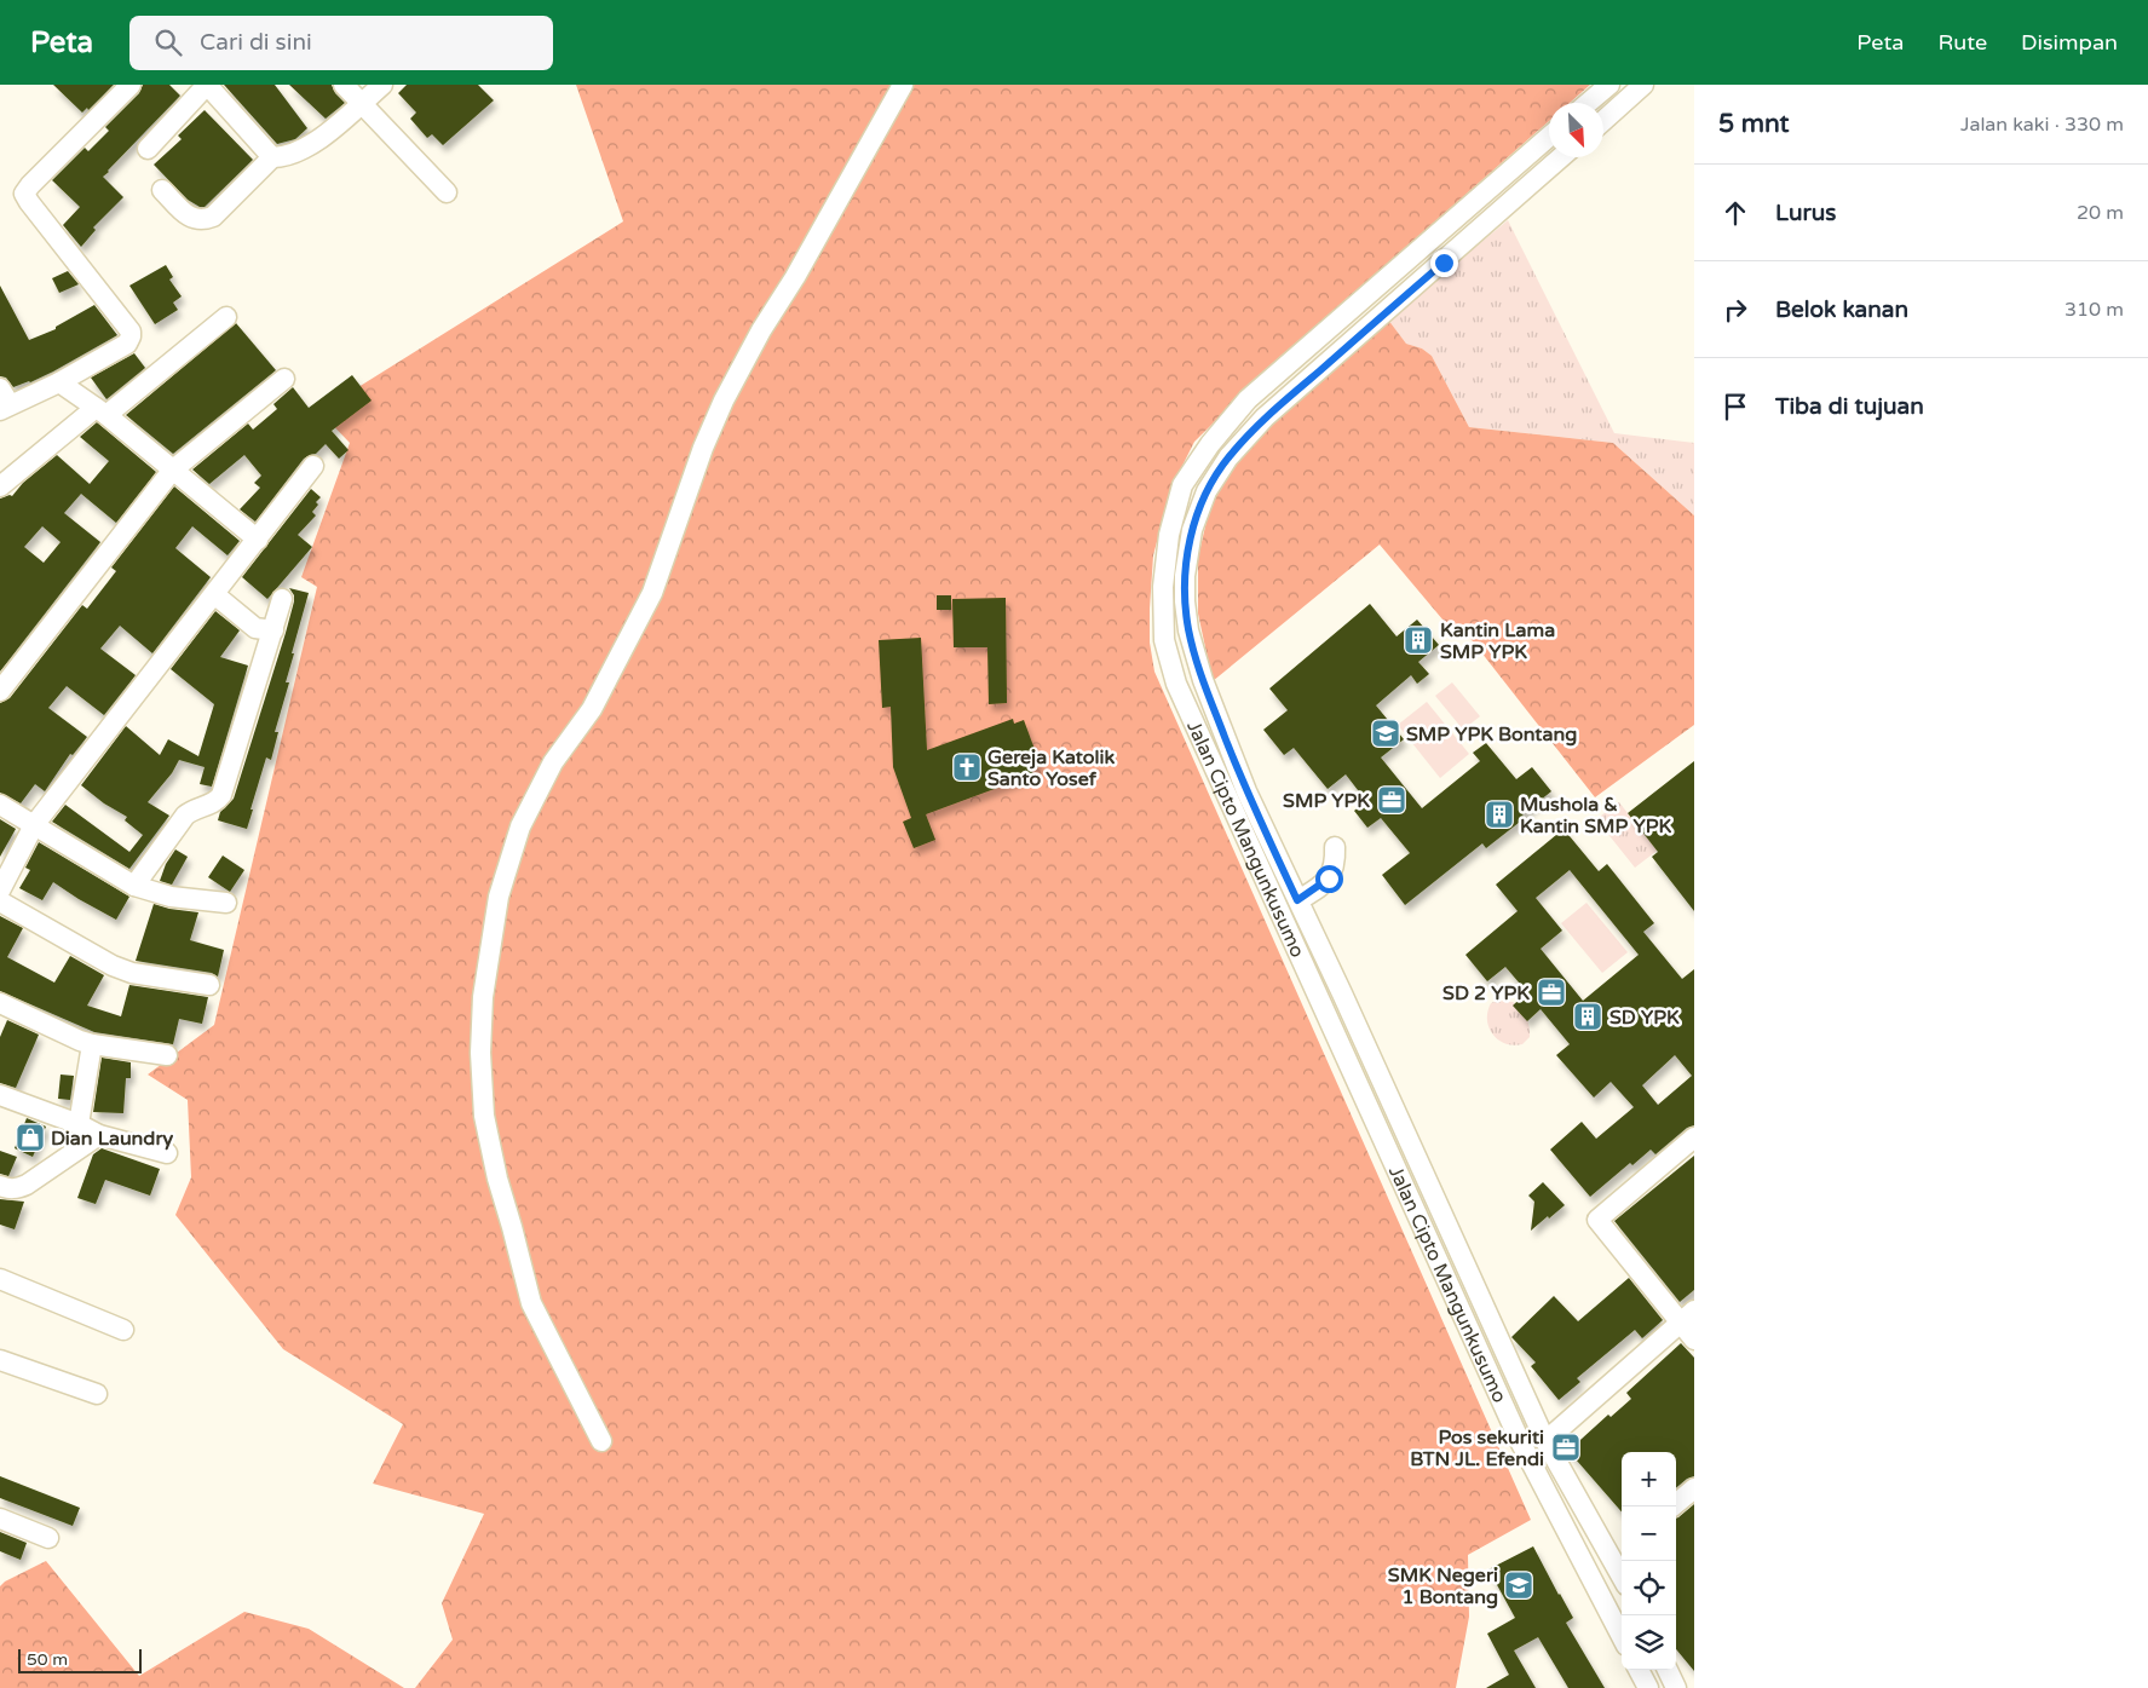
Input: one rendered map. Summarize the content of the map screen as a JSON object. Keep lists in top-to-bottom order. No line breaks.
{"streets":{"street":["Jalan Cipto Mangunkusumo"]},"places":{"building":["Kantin Lama SMP YPK","Mushola & Kantin SMP YPK","SD YPK"],"school or university":["SMP YPK Bontang","SMK Negeri 1 Bontang"],"church":["Gereja Katolik Santo Yosef"],"office":["SMP YPK","SD 2 YPK","Pos sekuriti BTN JL. Efendi"],"shop":["Dian Laundry"]},"scale_bar":"50 m","north":"bottom right","page":{"header":"Peta","search":"Cari di sini","nav":["Peta","Rute","Disimpan"],"heading":["5 mnt","Jalan kaki · 330 m"],"list":[["Lurus","20 m"],["Belok kanan","310 m"],"Tiba di tujuan"],"map_buttons":["+","−"],"scale":"50 m"}}
